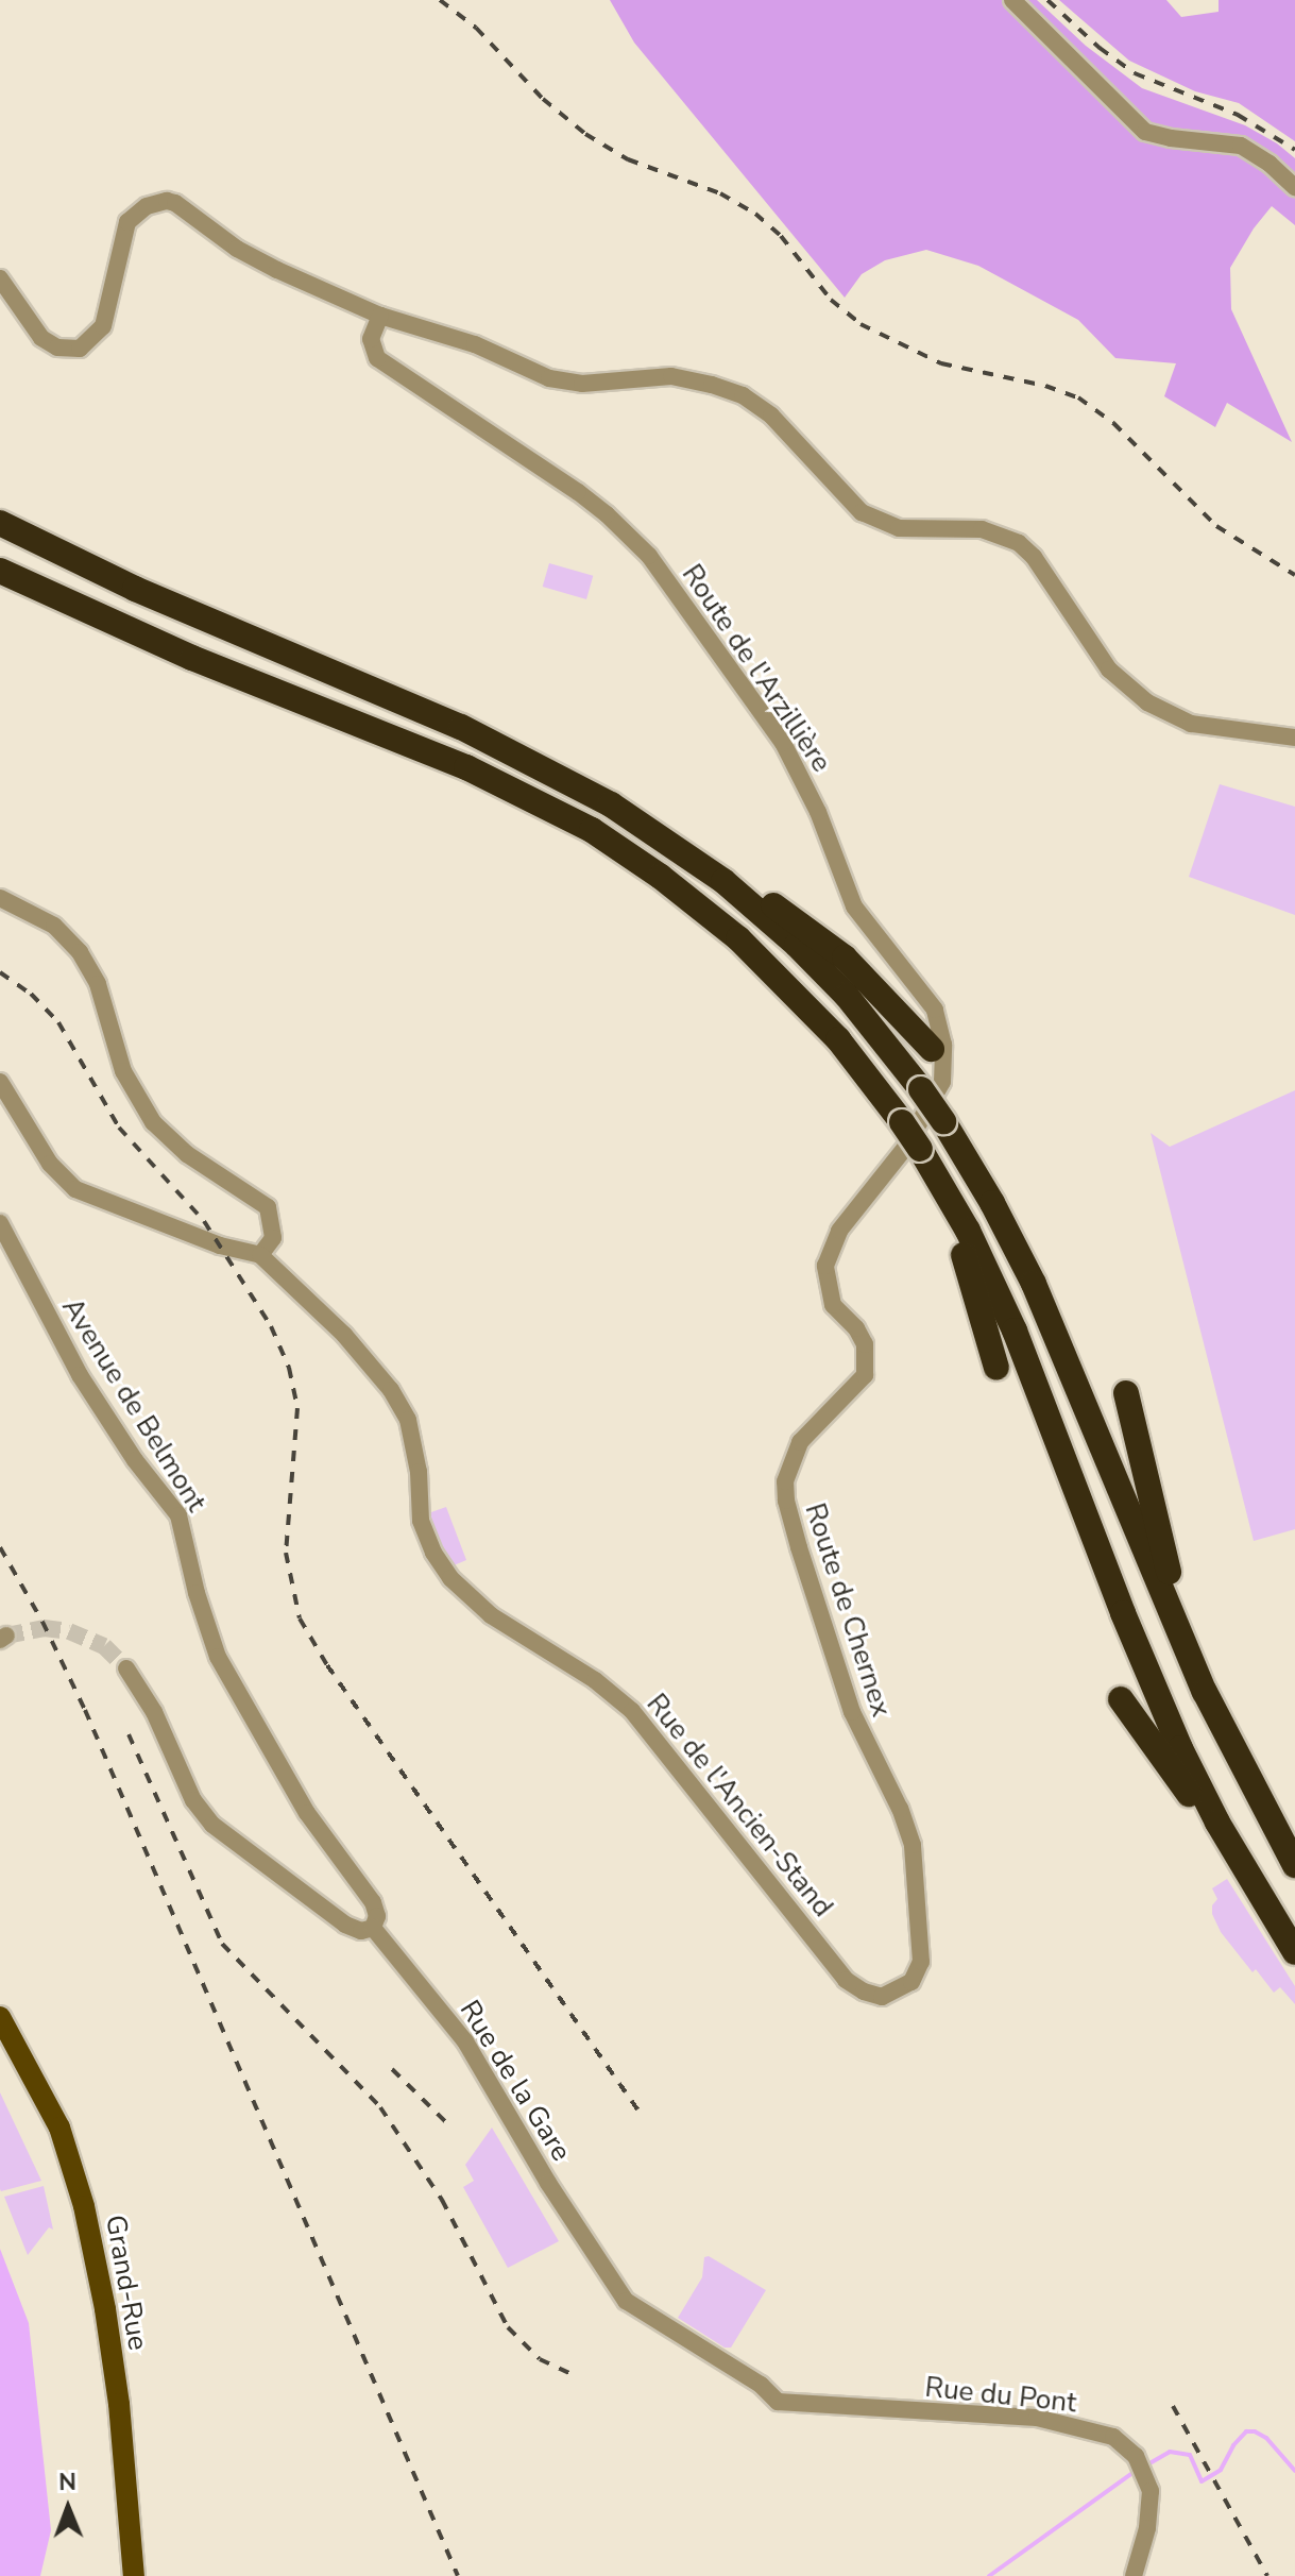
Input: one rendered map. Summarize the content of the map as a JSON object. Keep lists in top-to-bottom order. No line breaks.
{"streets":{"main road":["Grand-Rue"],"street":["Route de l'Arzillière","Avenue de Belmont","Route de Chernex","Rue de l'Ancien-Stand","Rue de la Gare","Rue du Pont"]},"crossings":[["Route de l'Arzillière","Route de Chernex"],["Avenue de Belmont","Rue de la Gare"],["Route de Chernex","Rue de l'Ancien-Stand"],["Rue de la Gare","Rue du Pont"]],"north":"top"}
